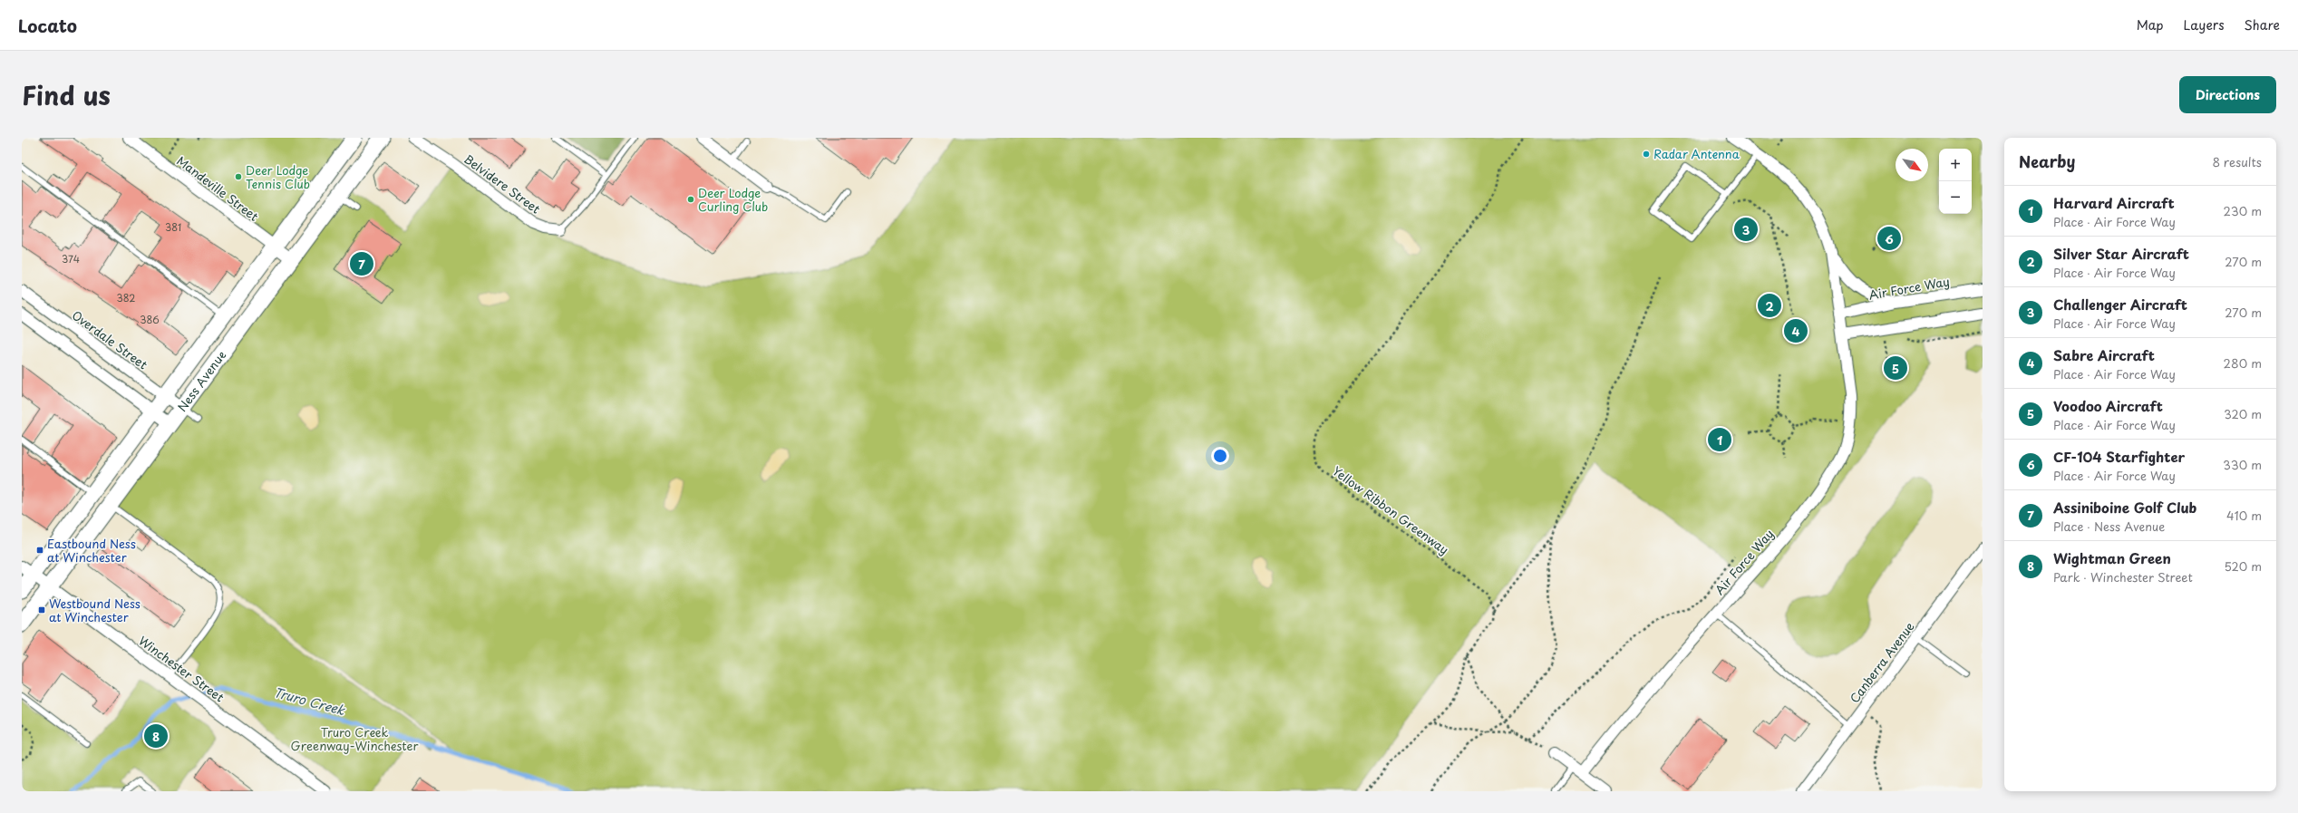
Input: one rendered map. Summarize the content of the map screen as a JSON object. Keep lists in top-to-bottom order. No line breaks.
{"streets":{"main road":["Ness Avenue"],"street":["Belvidere Street","Mandeville Street","Air Force Way","Overdale Street","Canberra Avenue","Winchester Street"],"path":["Yellow Ribbon Greenway"]},"crossings":[["Mandeville Street","Ness Avenue"],["Overdale Street","Ness Avenue"],["Ness Avenue","Winchester Street"]],"water":["Truro Creek"],"parks":["Truro Creek Greenway-Winchester"],"places":{"other":["Radar Antenna","Deer Lodge Tennis Club","Deer Lodge Curling Club"],"transit":["Eastbound Ness at Winchester","Westbound Ness at Winchester"]},"house_numbers":["381","374","382","386"],"north":"bottom right","page":{"header":"Locato","nav":["Map","Layers","Share"],"title":"Find us","buttons":"Directions","heading":["Nearby","8 results"],"map_buttons":["+","−"],"list":[{"mark":"1","name":"Harvard Aircraft","note":"Place · Air Force Way","value":"230 m"},{"mark":"2","name":"Silver Star Aircraft","note":"Place · Air Force Way","value":"270 m"},{"mark":"3","name":"Challenger Aircraft","note":"Place · Air Force Way","value":"270 m"},{"mark":"4","name":"Sabre Aircraft","note":"Place · Air Force Way","value":"280 m"},{"mark":"5","name":"Voodoo Aircraft","note":"Place · Air Force Way","value":"320 m"},{"mark":"6","name":"CF-104 Starfighter","note":"Place · Air Force Way","value":"330 m"},{"mark":"7","name":"Assiniboine Golf Club","note":"Place · Ness Avenue","value":"410 m"},{"mark":"8","name":"Wightman Green","note":"Park · Winchester Street","value":"520 m"}],"pins":["3","6","7","2","4","5","1","8"]}}
